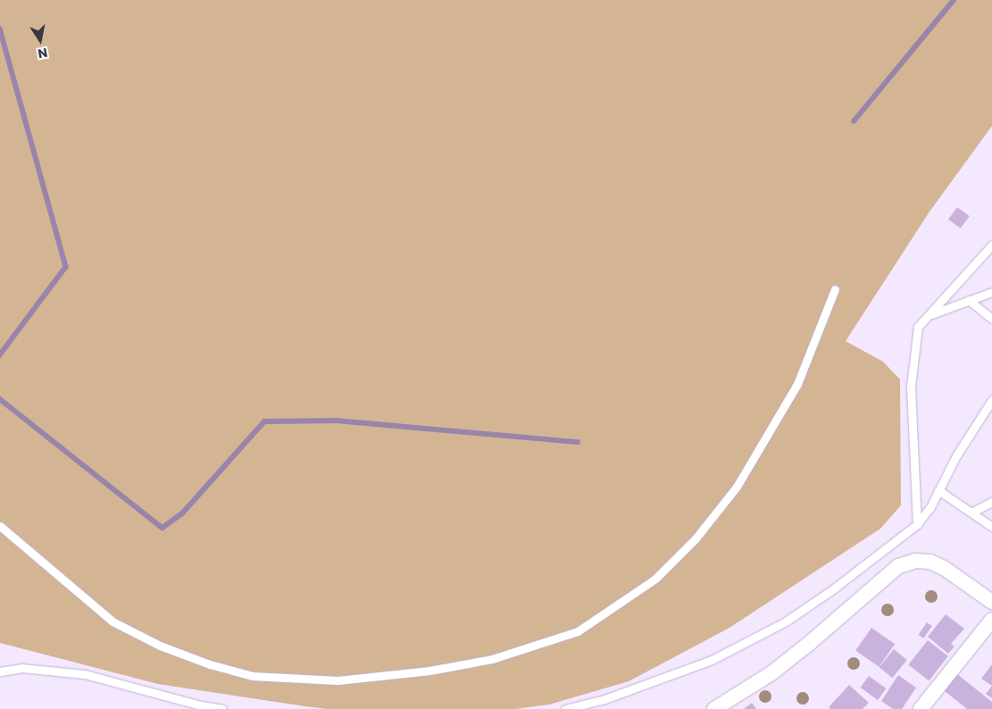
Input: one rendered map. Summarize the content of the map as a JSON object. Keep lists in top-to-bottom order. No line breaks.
{"north":"bottom"}
